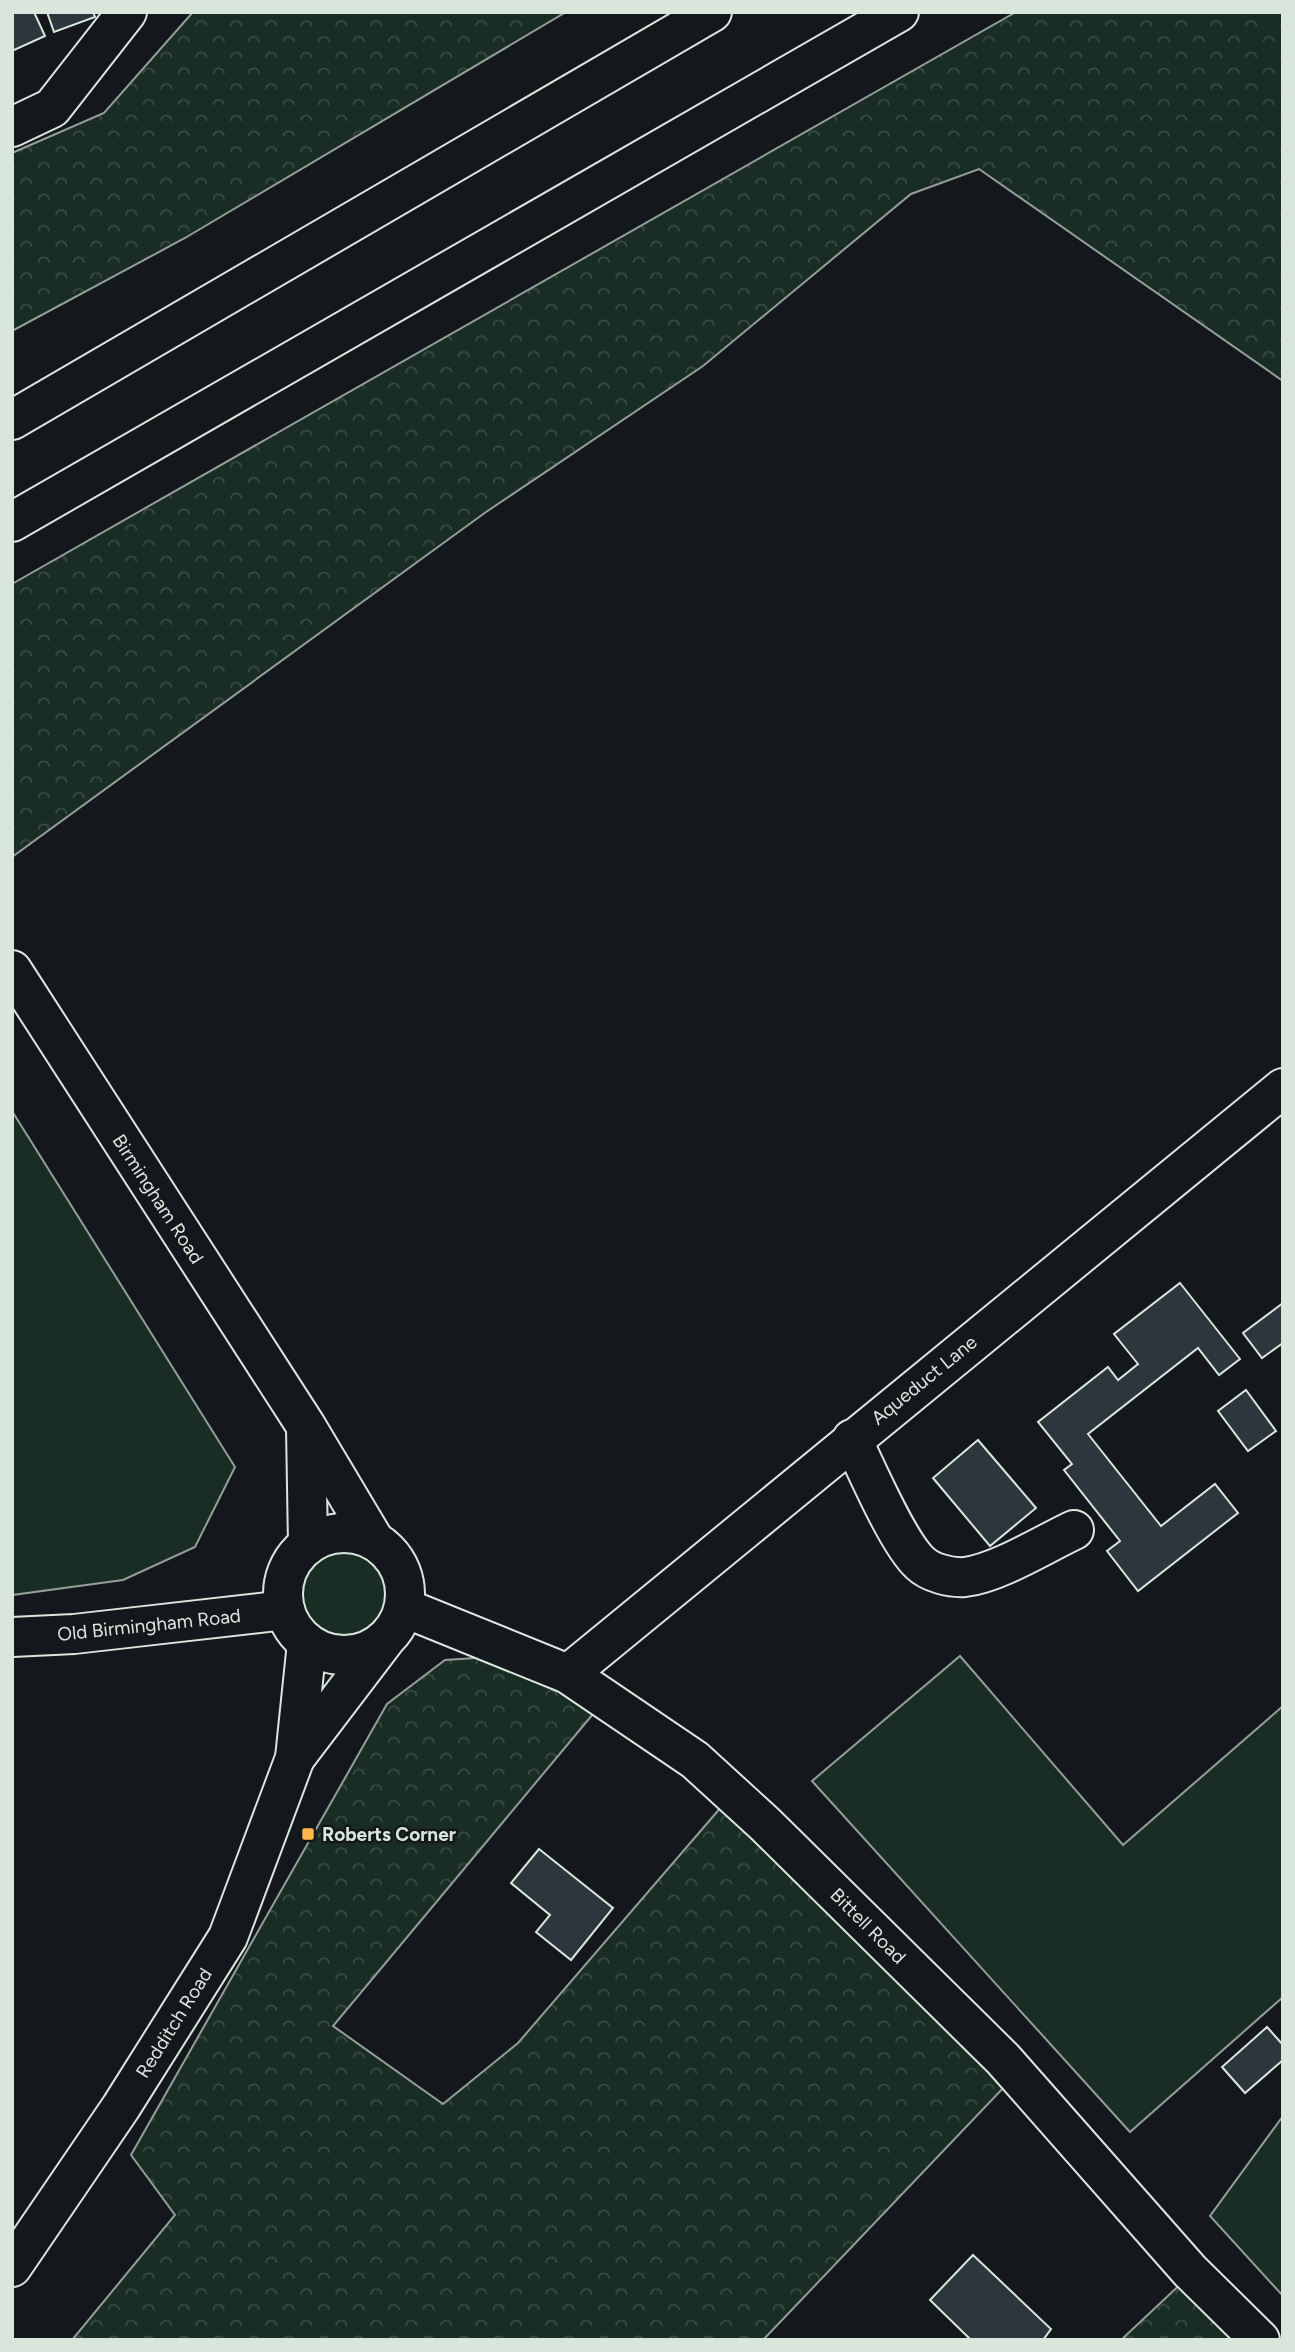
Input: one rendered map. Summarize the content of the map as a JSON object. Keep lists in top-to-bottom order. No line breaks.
{"streets":{"main road":["Birmingham Road","Aqueduct Lane","Old Birmingham Road","Bittell Road","Redditch Road"]},"crossings":[["Birmingham Road","Old Birmingham Road"],["Birmingham Road","Bittell Road"],["Birmingham Road","Redditch Road"],["Aqueduct Lane","Bittell Road"],["Old Birmingham Road","Bittell Road"],["Old Birmingham Road","Redditch Road"],["Bittell Road","Redditch Road"]],"places":{"transit":["Roberts Corner"]}}
